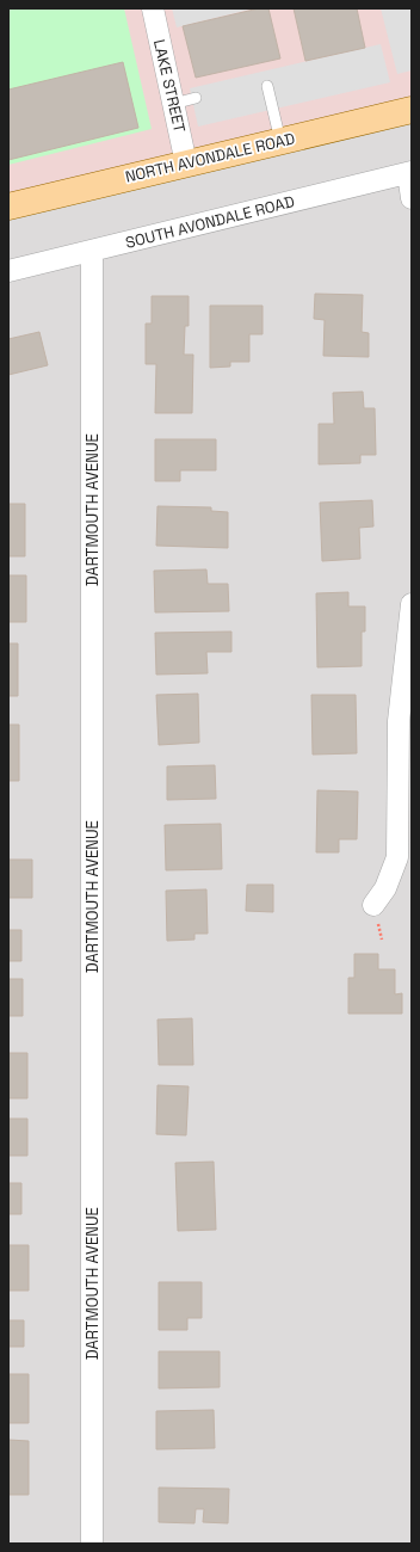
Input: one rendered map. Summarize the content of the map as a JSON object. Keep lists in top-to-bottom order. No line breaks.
{"streets":{"main road":["NORTH AVONDALE ROAD"],"street":["LAKE STREET","SOUTH AVONDALE ROAD","DARTMOUTH AVENUE"]},"crossings":[["LAKE STREET","NORTH AVONDALE ROAD"],["SOUTH AVONDALE ROAD","DARTMOUTH AVENUE"]]}
